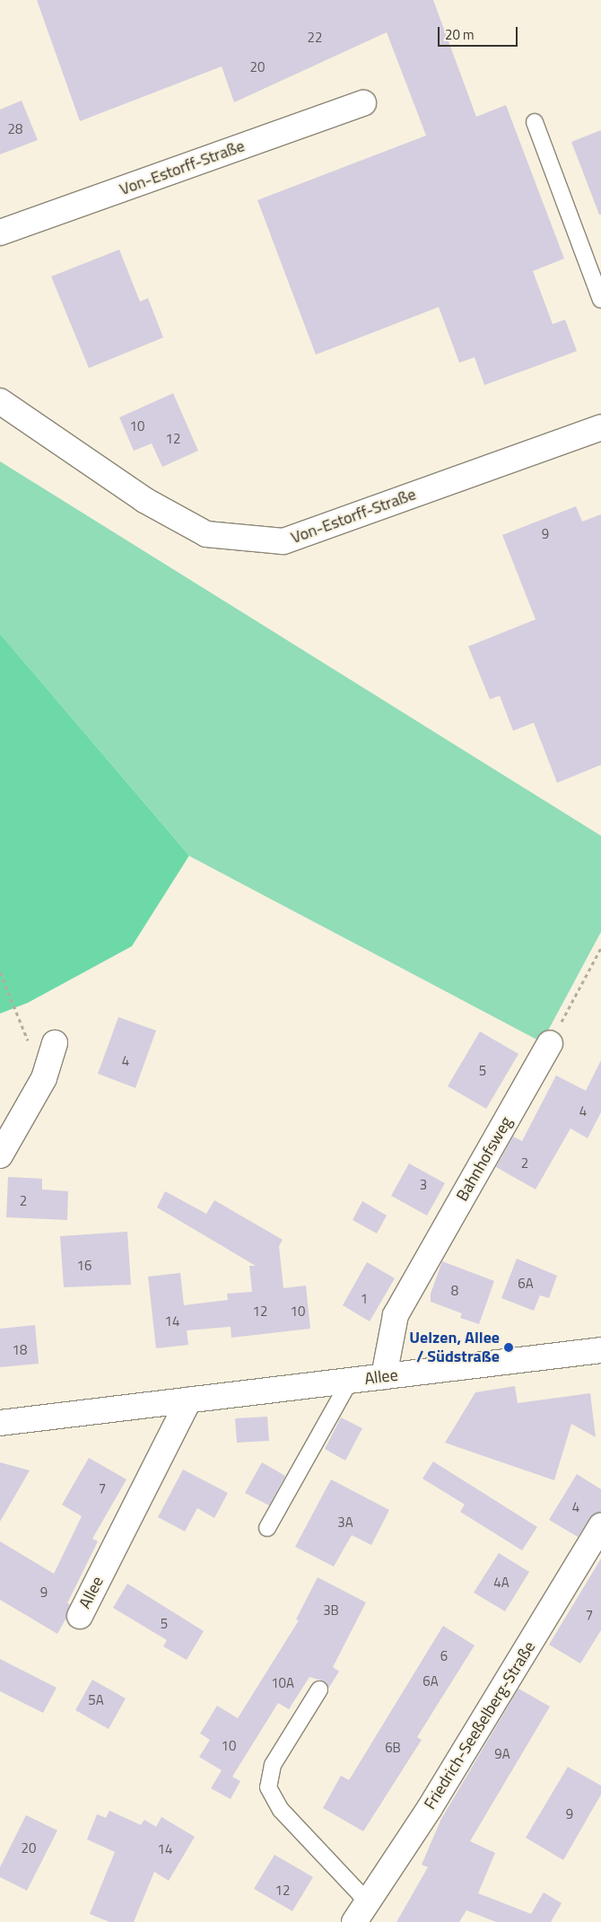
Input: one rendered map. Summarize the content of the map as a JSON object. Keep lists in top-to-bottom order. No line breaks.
{"streets":{"street":["Von-Estorff-Straße","Bahnhofsweg","Allee","Friedrich-Seeßelberg-Straße"]},"crossings":[["Bahnhofsweg","Allee"]],"places":["Uelzen, Allee / Südstraße"],"house_numbers":["22","20","28","10","12","9","4","5","4","2","3","2","16","6A","8","1","12","10","14","18","7","4","3A","4A","9","3B","7","5","6","6A","10A","5A","10","6B","9A","9","20","14","12"],"scale_bar":"20 m"}
